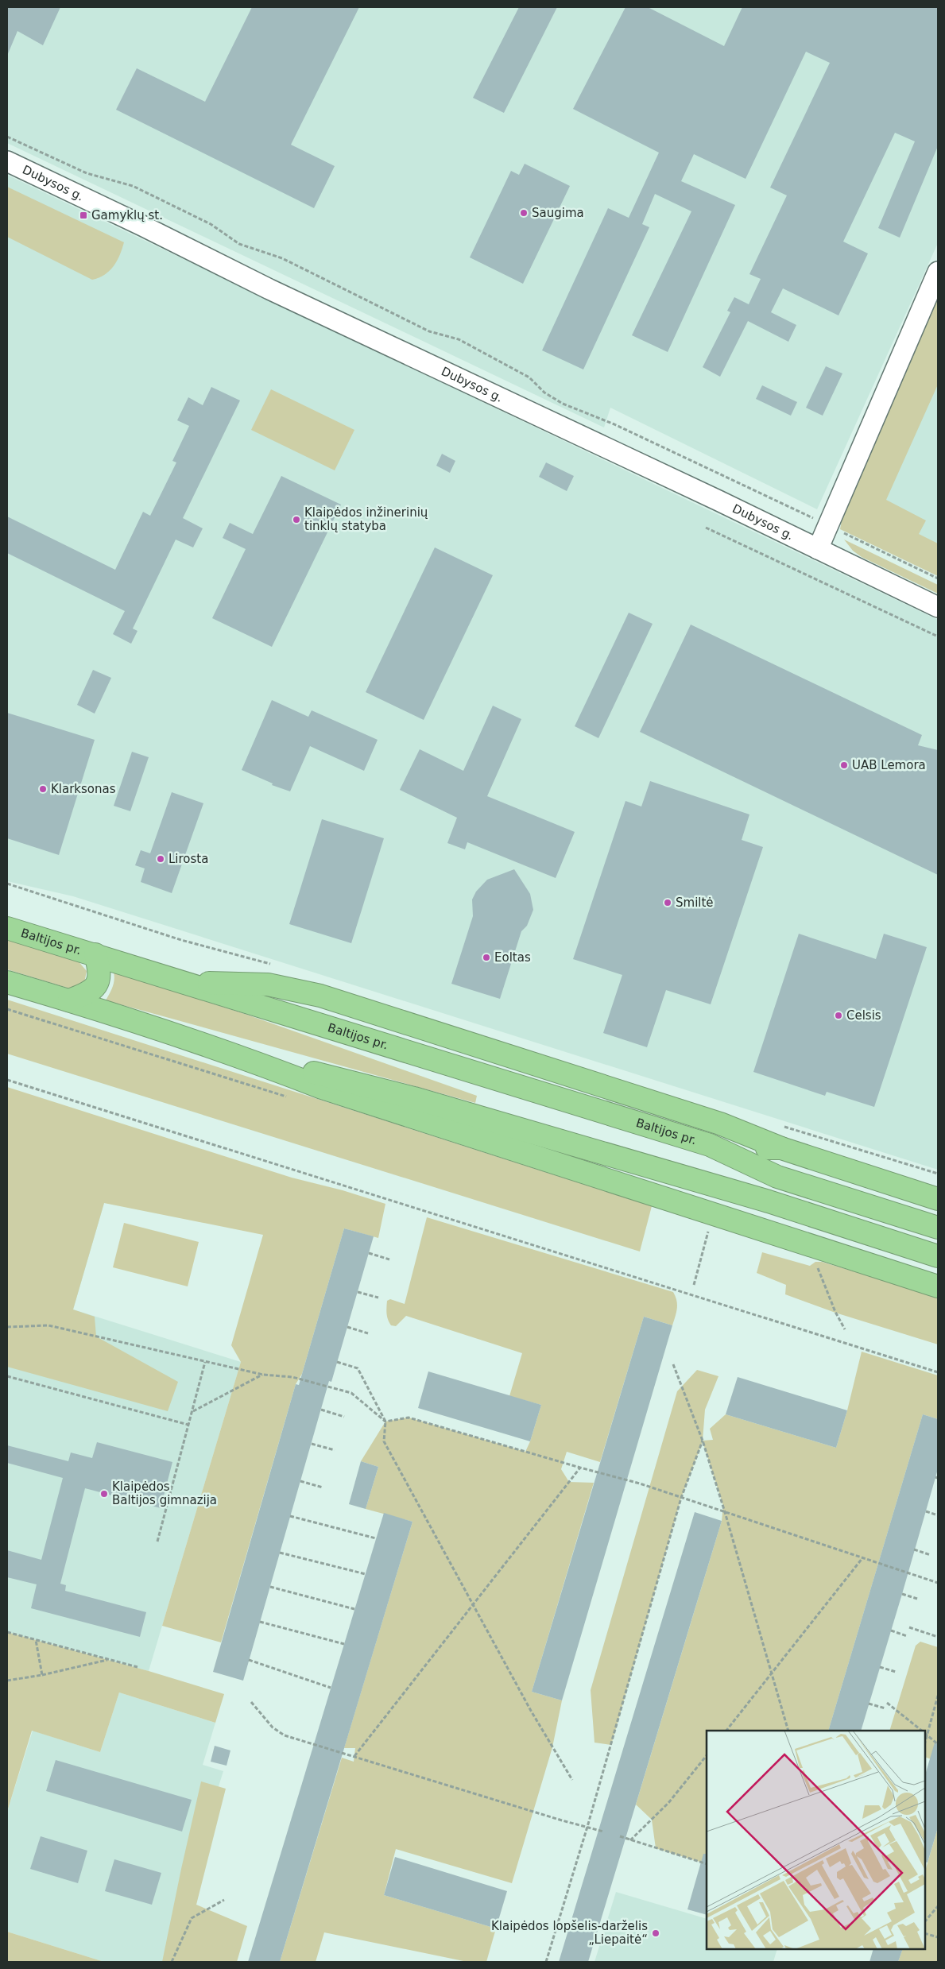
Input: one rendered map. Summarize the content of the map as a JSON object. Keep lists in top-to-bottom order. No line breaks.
{"streets":{"highway":["Baltijos pr."],"street":["Dubysos g."]},"places":{"other":["Saugima","Klaipėdos inžinerinių tinklų statyba","UAB Lemora","Klarksonas","Lirosta","Smiltė","Eoltas","Celsis","Klaipėdos Baltijos gimnazija","Klaipėdos lopšelis-darželis „Liepaitė“"],"transit":["Gamyklų st."]}}
